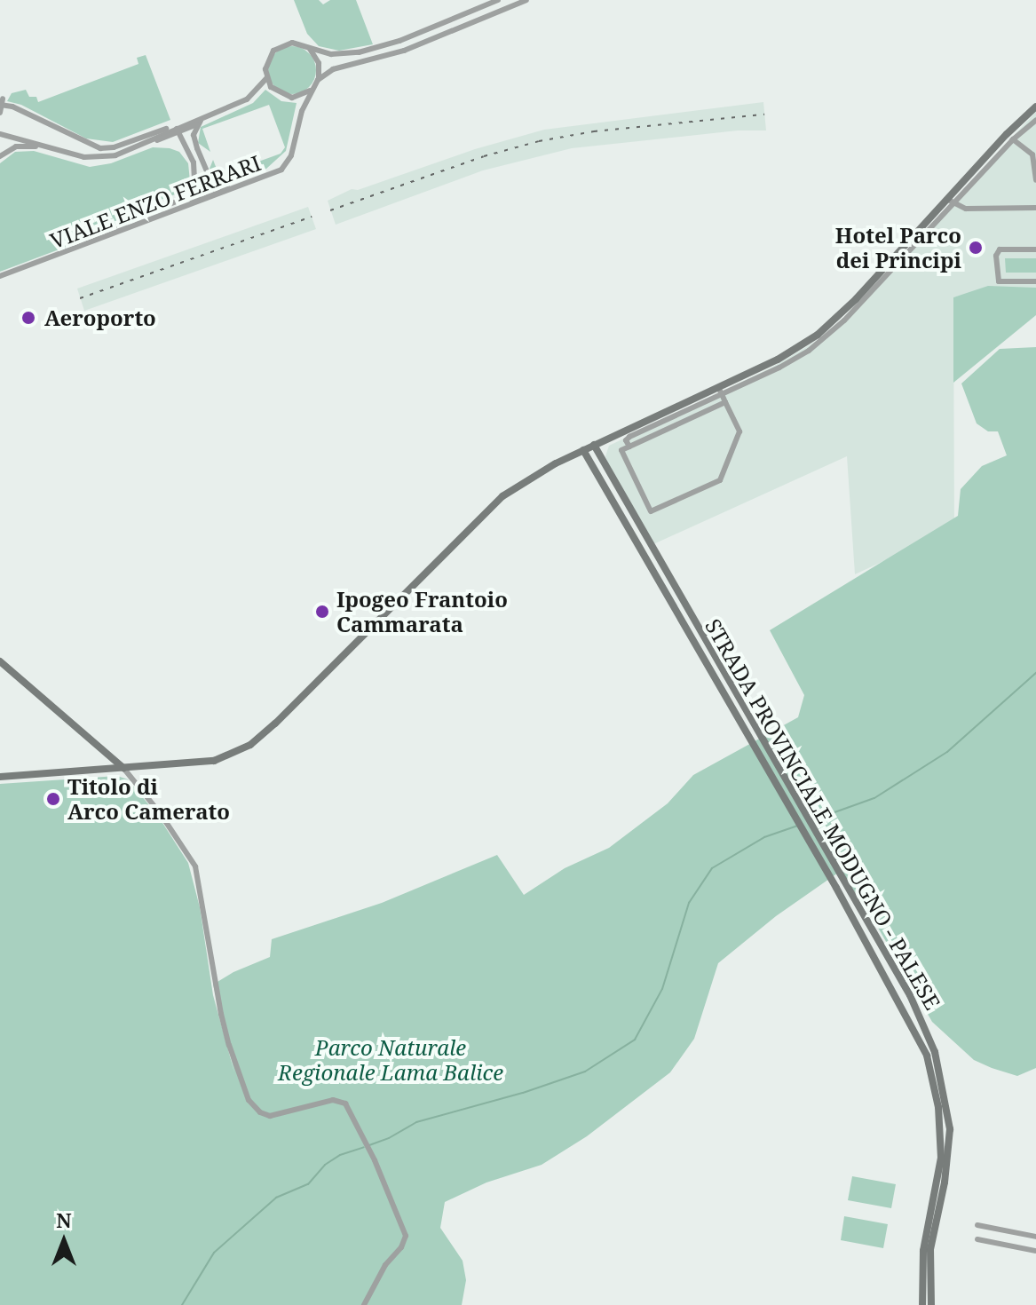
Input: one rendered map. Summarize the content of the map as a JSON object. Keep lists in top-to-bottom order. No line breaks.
{"streets":{"main road":["STRADA PROVINCIALE MODUGNO - PALESE"],"street":["VIALE ENZO FERRARI"]},"parks":["Parco Naturale Regionale Lama Balice"],"places":["Hotel Parco dei Principi","Aeroporto","Ipogeo Frantoio Cammarata","Titolo di Arco Camerato"],"north":"top"}
